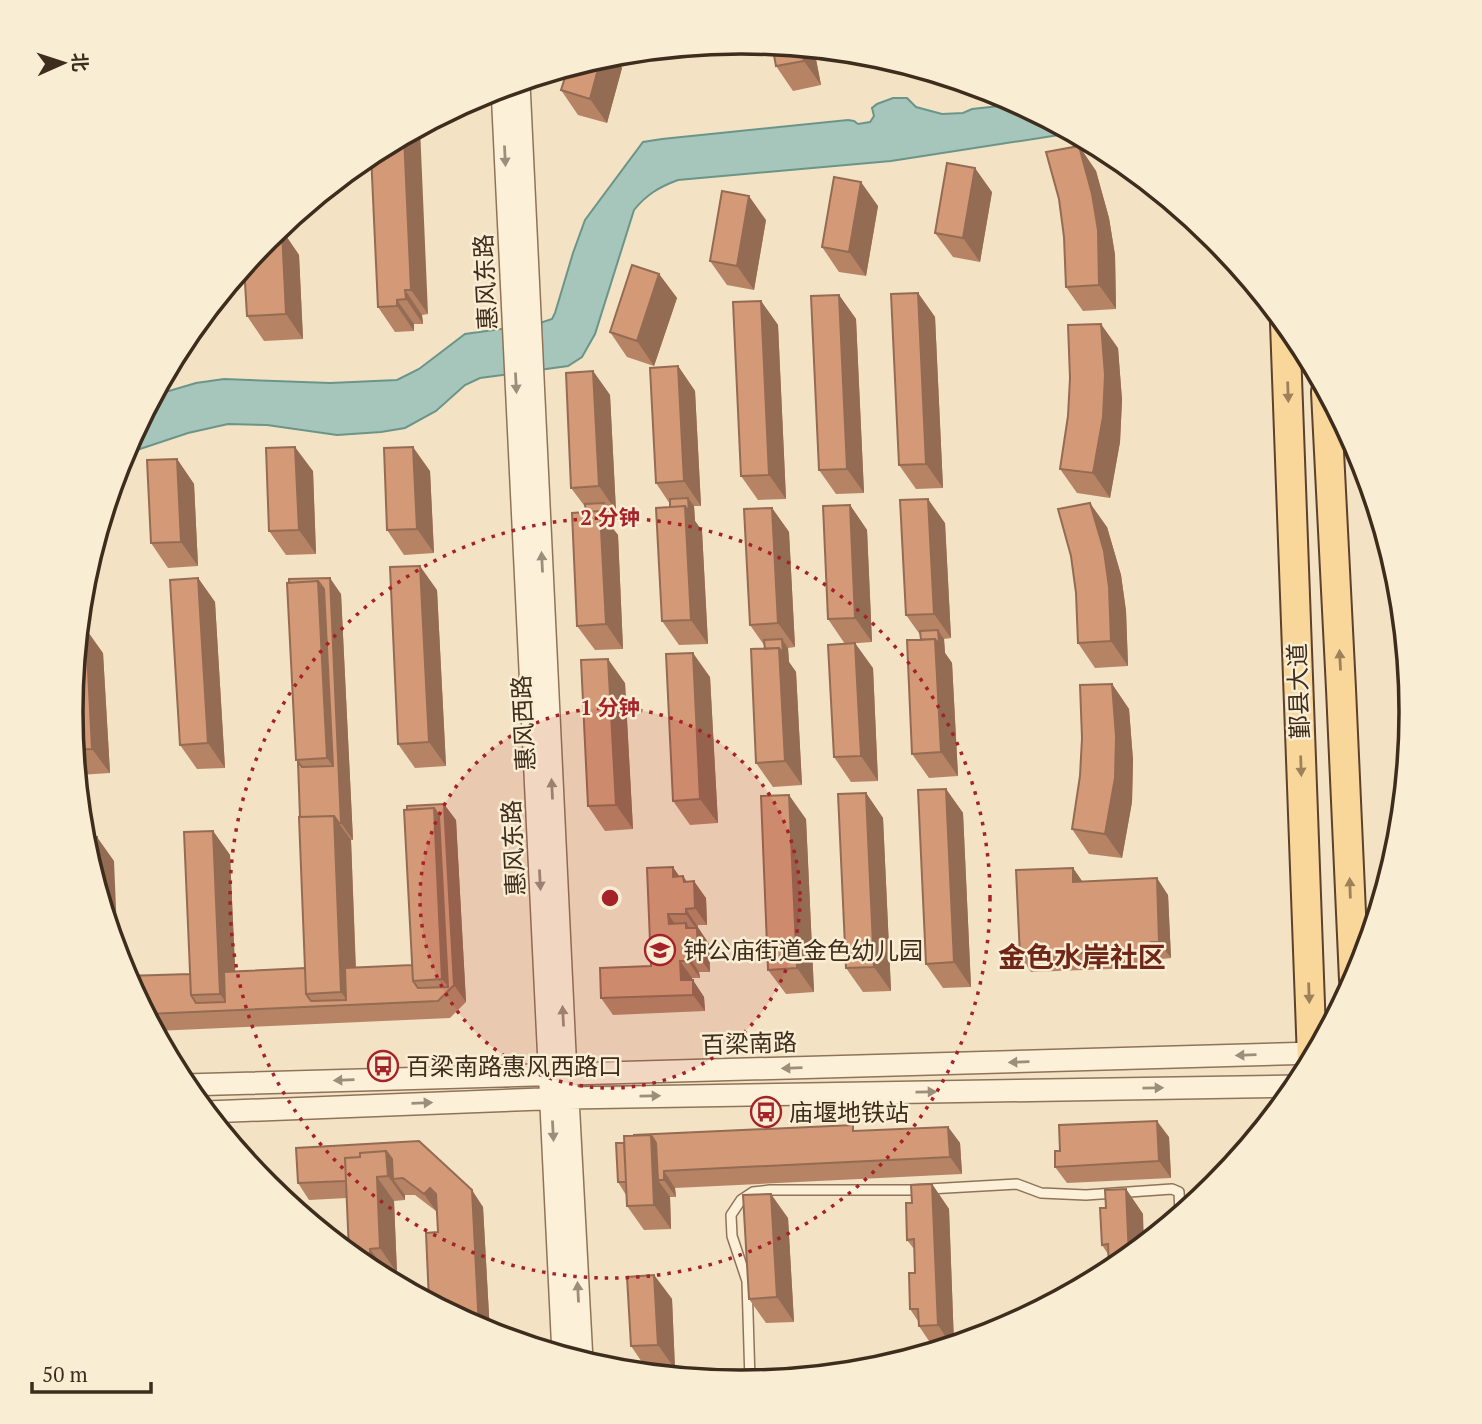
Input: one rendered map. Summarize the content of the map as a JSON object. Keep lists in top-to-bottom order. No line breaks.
{"streets":{"main road":["鄞县大道"],"street":["惠风东路","惠风西路","百梁南路"]},"crossings":[["惠风东路","惠风西路"],["惠风东路","百梁南路"],["惠风西路","百梁南路"]],"one_way":["惠风东路","惠风西路"],"districts":["金色水岸社区"],"places":{"school or university":["钟公庙街道金色幼儿园"],"bus stop":["百梁南路惠风西路口","庙堰地铁站"]},"scale_bar":"50 m","north":"right","rings":["2 分钟","1 分钟"]}
